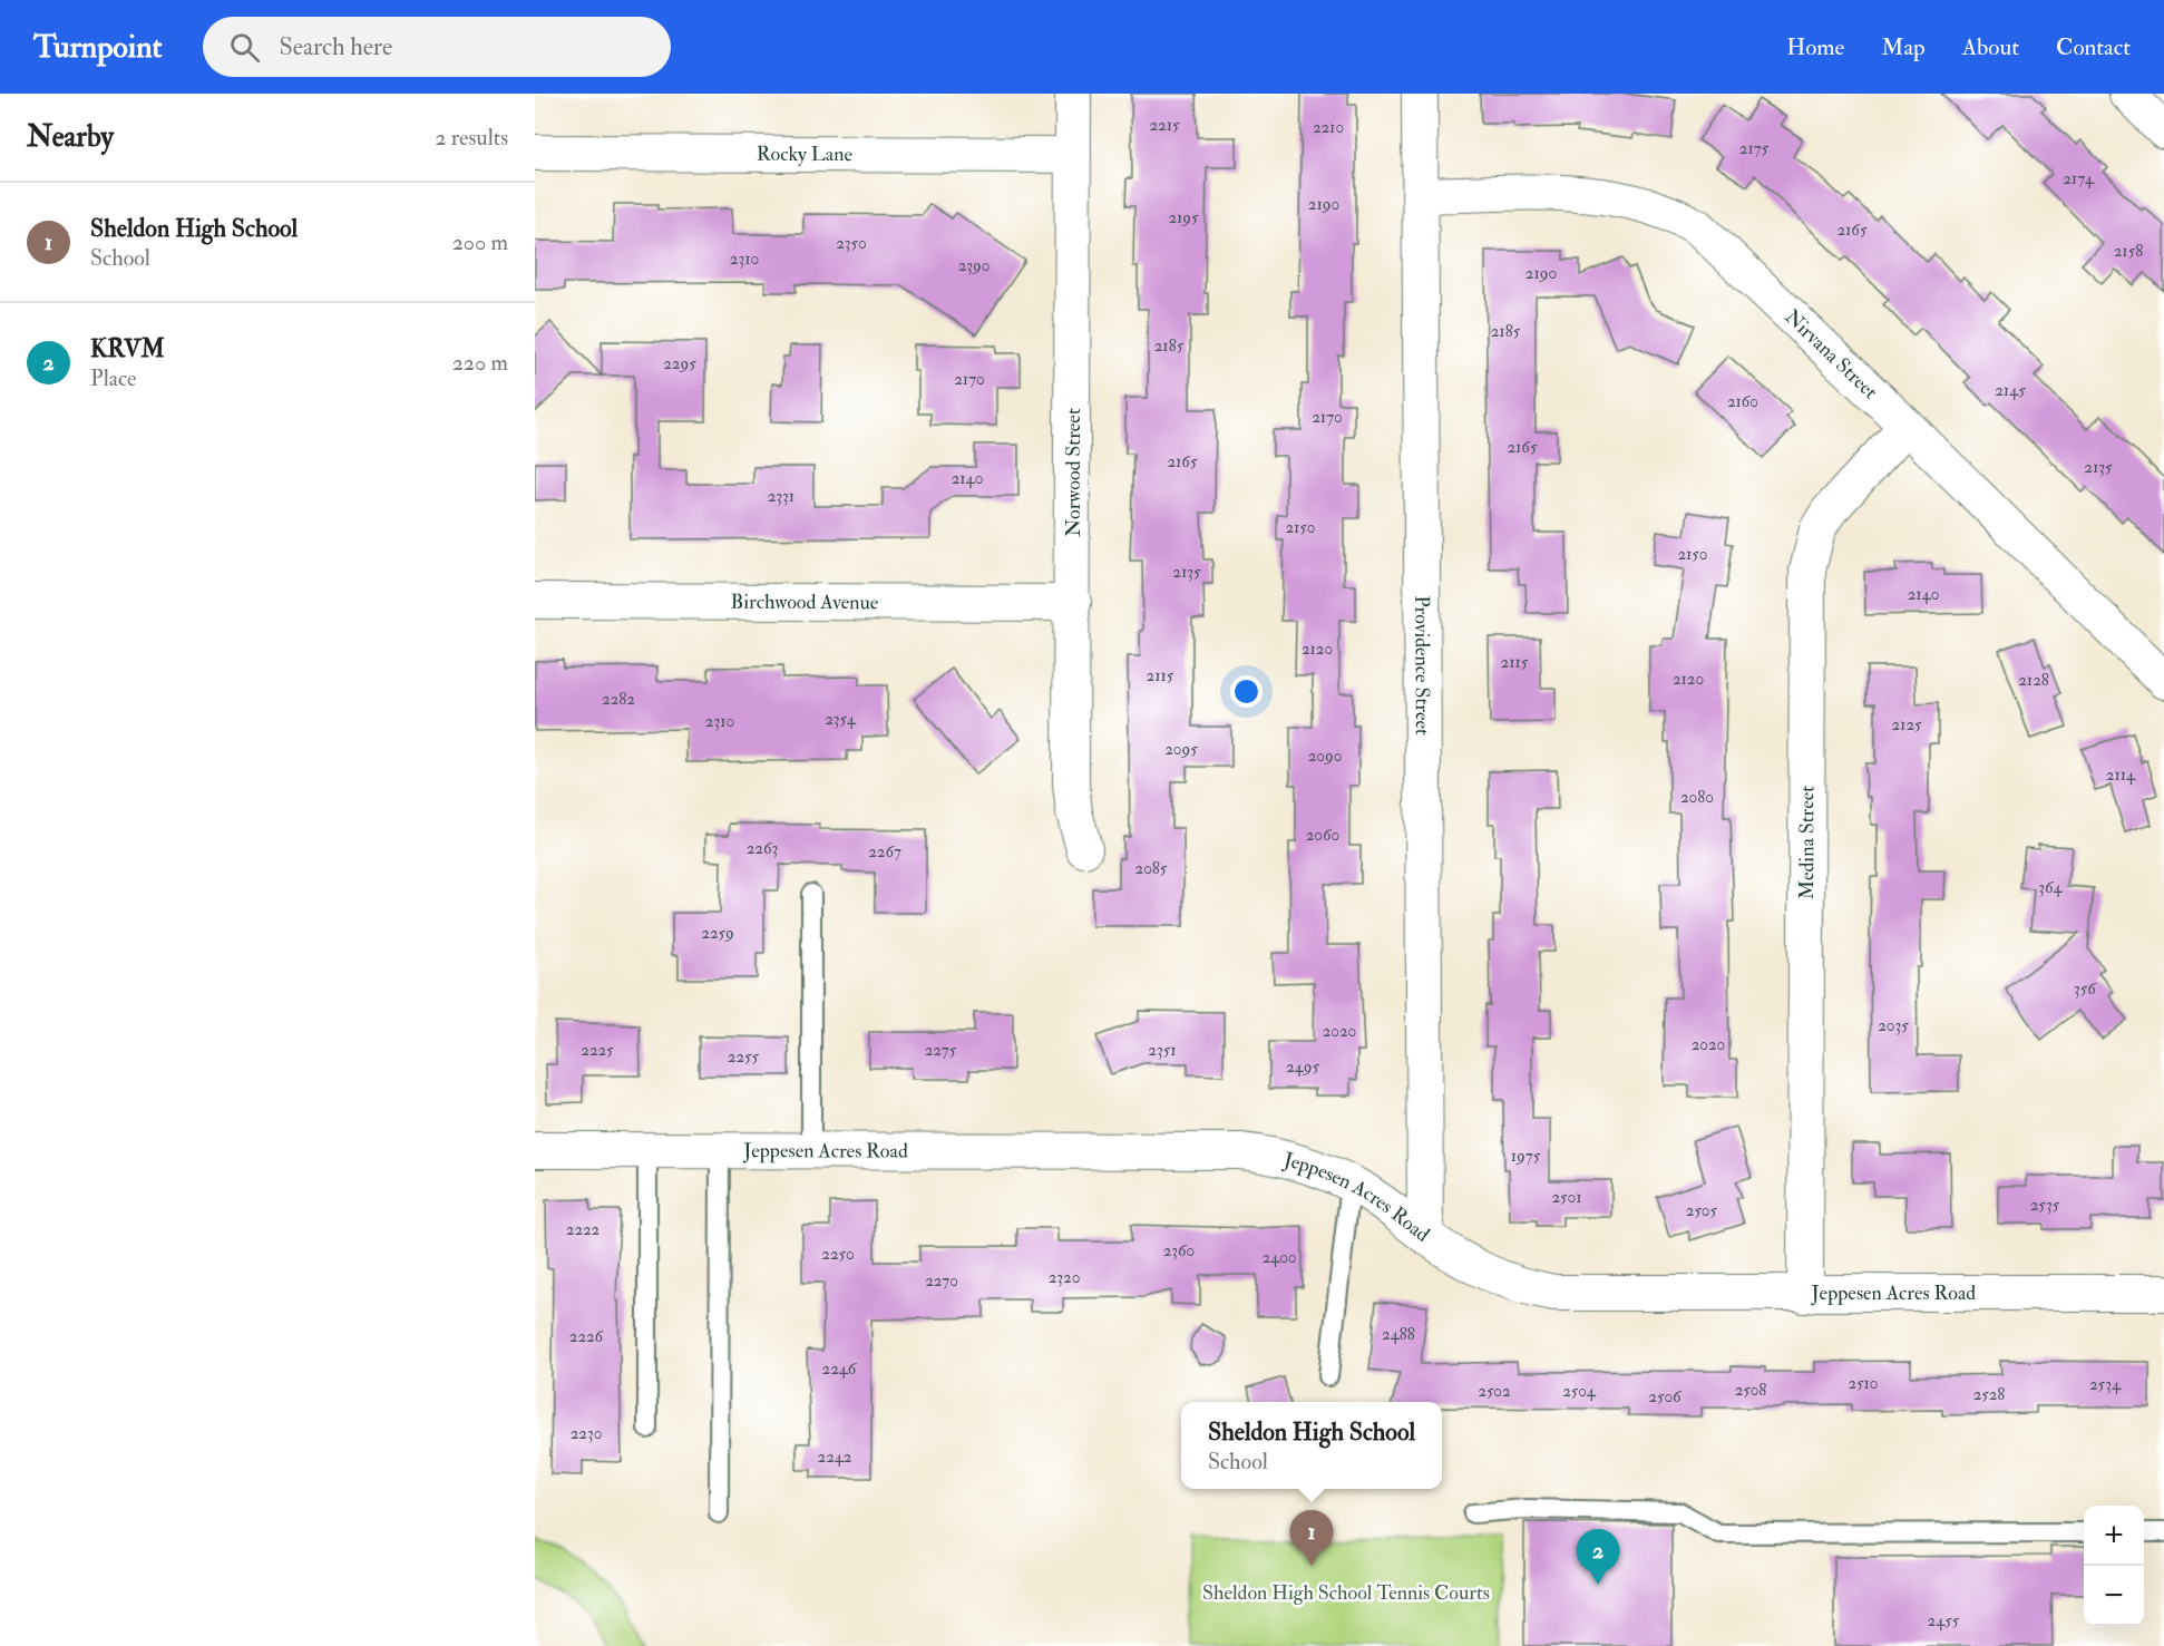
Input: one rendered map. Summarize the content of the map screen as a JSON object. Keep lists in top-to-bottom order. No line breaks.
{"streets":{"street":["Rocky Lane","Nirvana Street","Norwood Street","Birchwood Avenue","Providence Street","Medina Street","Jeppesen Acres Road"]},"crossings":[["Rocky Lane","Norwood Street"],["Nirvana Street","Providence Street"],["Nirvana Street","Medina Street"],["Norwood Street","Birchwood Avenue"],["Providence Street","Jeppesen Acres Road"],["Medina Street","Jeppesen Acres Road"]],"parks":["Sheldon High School Tennis Courts"],"house_numbers":["2215","2210","2175","2174","2190","2195","2165","2350","2158","2310","2390","2190","2185","2185","2295","2170","2145","2160","2170","2165","2165","2135","2140","2331","2150","2150","2135","2140","2120","2115","2115","2120","2128","2282","2354","2310","2125","2095","2090","2114","2080","2060","2263","2267","2085","364","2259","356","2035","2020","2020","2225","2275","2351","2255","2495","1975","2501","2535","2505","2222","2360","2250","2400","2320","2270","2488","2226","2246","2510","2534","2508","2502","2504","2528","2506","2230","2242","2455"],"page":{"header":"Turnpoint","search":"Search here","nav":["Home","Map","About","Contact"],"heading":["Nearby","2 results"],"list":[{"mark":"1","name":"Sheldon High School","note":"School","value":"200 m"},{"mark":"2","name":"KRVM","note":"Place","value":"220 m"}],"popup":["Sheldon High School","School"],"map_buttons":["+","−"],"pins":["1","2"]}}
